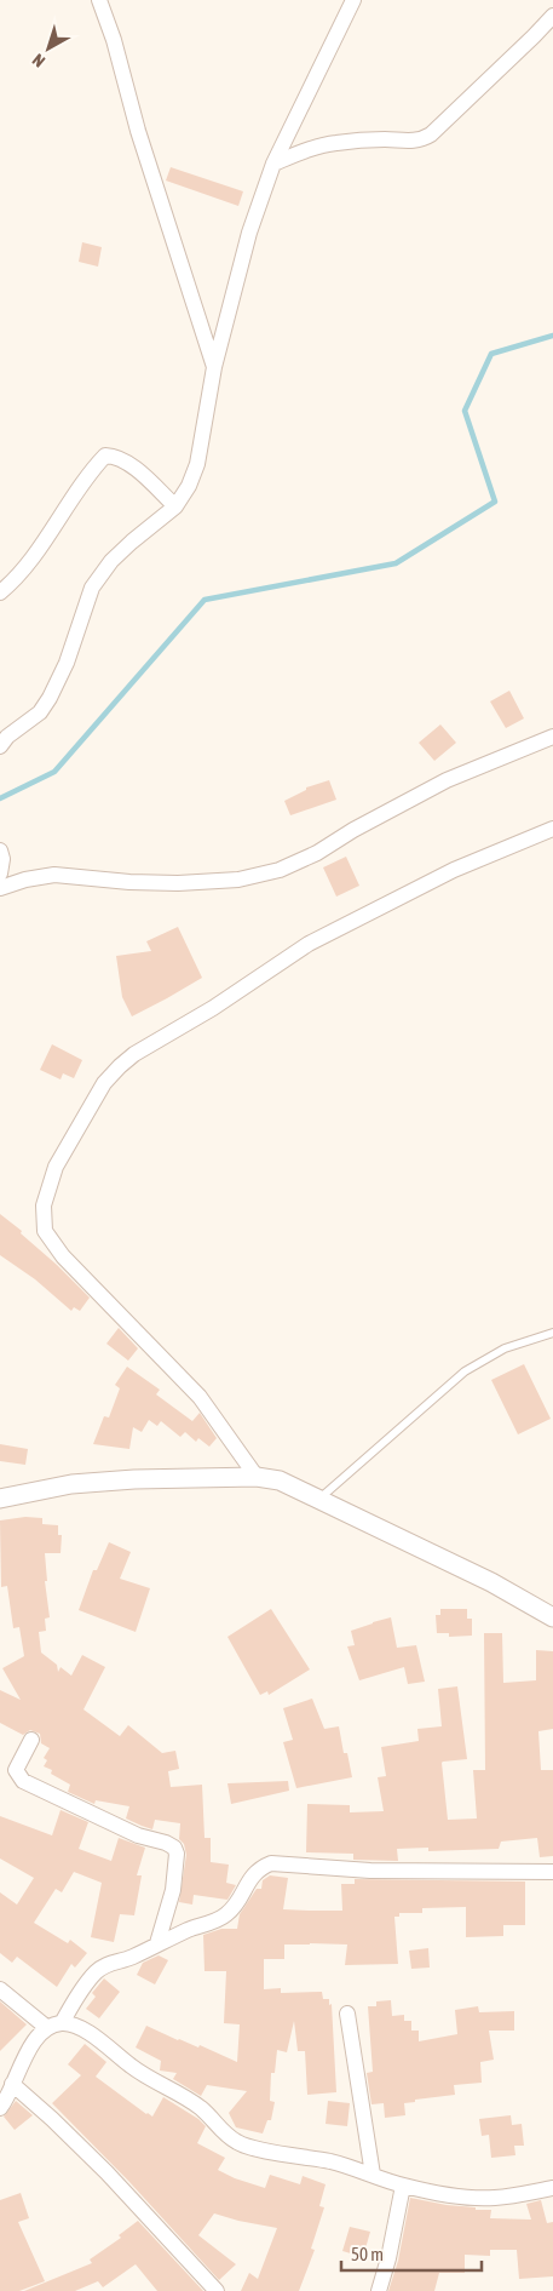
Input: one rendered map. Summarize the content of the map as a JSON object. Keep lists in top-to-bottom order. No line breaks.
{"scale_bar":"50 m","north":"bottom left"}
